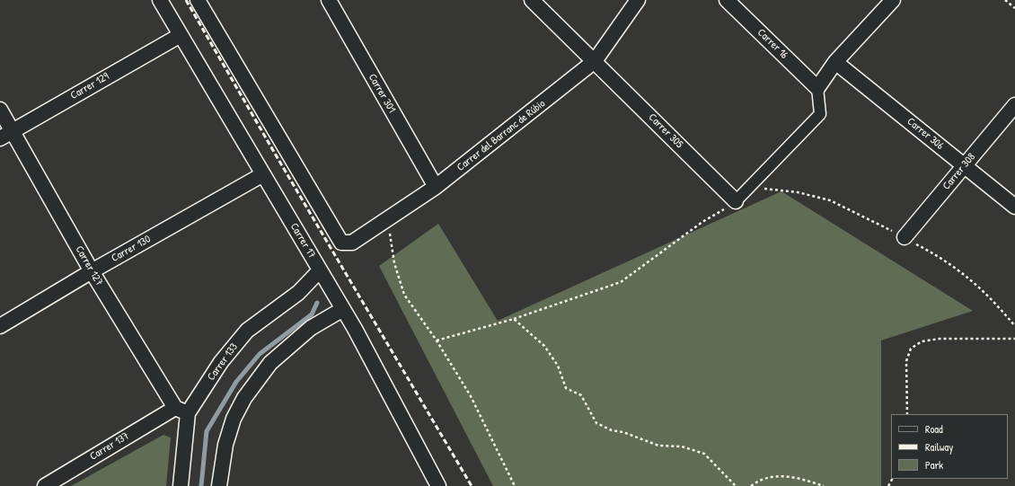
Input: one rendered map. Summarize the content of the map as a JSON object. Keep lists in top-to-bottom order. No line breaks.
{"streets":{"street":["Carrer 16","Carrer 129","Carrer 301","Carrer 305","Carrer 306","Carrer del Barranc de Rúbio","Carrer 308","Carrer 17","Carrer 130","Carrer 127","Carrer 133","Carrer 137"]},"crossings":[["Carrer 129","Carrer 17"],["Carrer 129","Carrer 127"],["Carrer 301","Carrer del Barranc de Rúbio"],["Carrer 305","Carrer del Barranc de Rúbio"],["Carrer 306","Carrer 308"],["Carrer 17","Carrer 130"],["Carrer 17","Carrer 133"],["Carrer 130","Carrer 127"],["Carrer 127","Carrer 133"],["Carrer 127","Carrer 137"],["Carrer 133","Carrer 137"]],"legend":["Road","Railway","Park"]}
